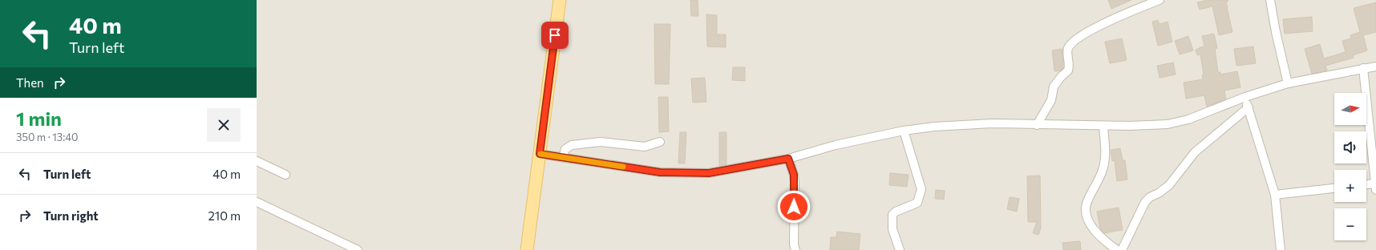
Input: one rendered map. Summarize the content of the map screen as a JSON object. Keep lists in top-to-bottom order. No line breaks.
{"north":"right","page":{"turn":["40 m","Turn left"],"then":"Then","map_buttons":["+","−"],"heading":["1 min","350 m · 13:40"],"list":[{"name":"Turn left","value":"40 m"},{"name":"Turn right","value":"210 m"}]}}
